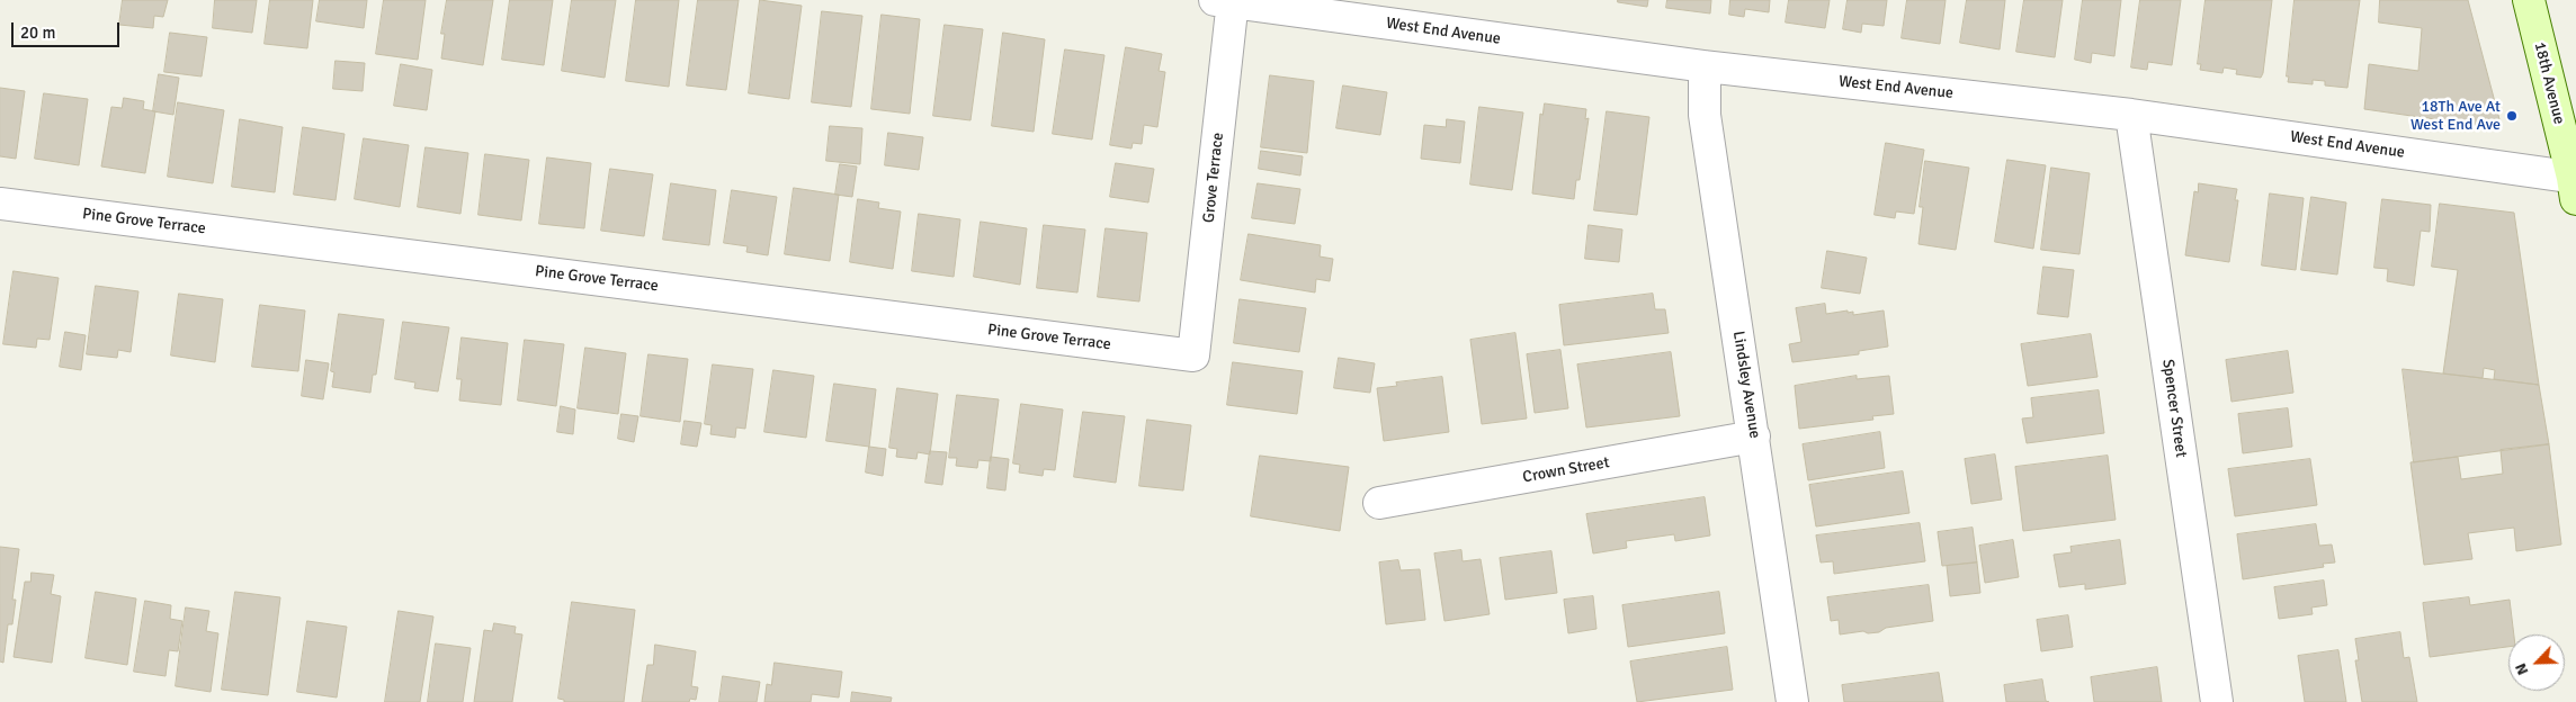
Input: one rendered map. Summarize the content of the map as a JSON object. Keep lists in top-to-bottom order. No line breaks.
{"streets":{"main road":["18th Avenue"],"street":["West End Avenue","Grove Terrace","Pine Grove Terrace","Lindsley Avenue","Spencer Street","Crown Street"]},"crossings":[["West End Avenue","18th Avenue"],["West End Avenue","Grove Terrace"],["West End Avenue","Lindsley Avenue"],["West End Avenue","Spencer Street"],["Grove Terrace","Pine Grove Terrace"],["Lindsley Avenue","Crown Street"]],"places":["18Th Ave At West End Ave"],"scale_bar":"20 m","north":"bottom left"}
